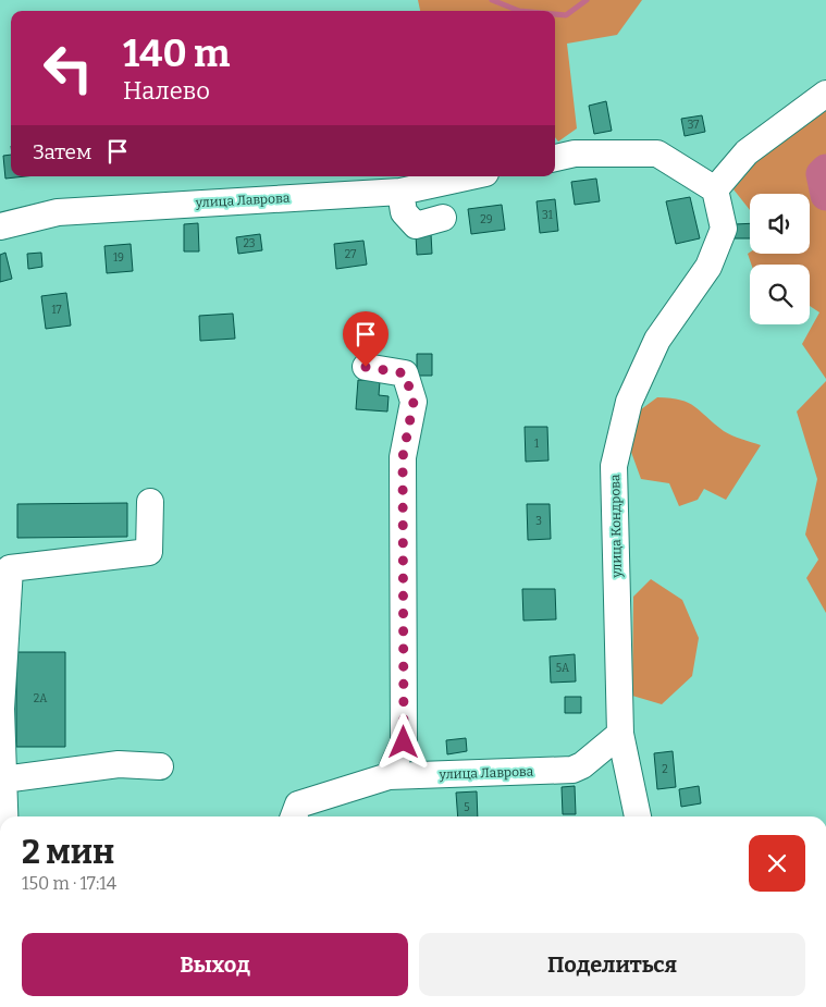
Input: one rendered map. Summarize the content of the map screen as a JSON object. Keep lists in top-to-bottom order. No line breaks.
{"streets":{"street":["улица Лаврова","улица Кондрова"]},"crossings":[["улица Лаврова","улица Кондрова"]],"house_numbers":["37","31","29","23","27","19","17","1","3","5А","2А","2","5"],"page":{"turn":["140 m","Налево"],"then":"Затем","heading":["2 мин","150 m · 17:14"],"buttons":["Выход","Поделиться"]}}
